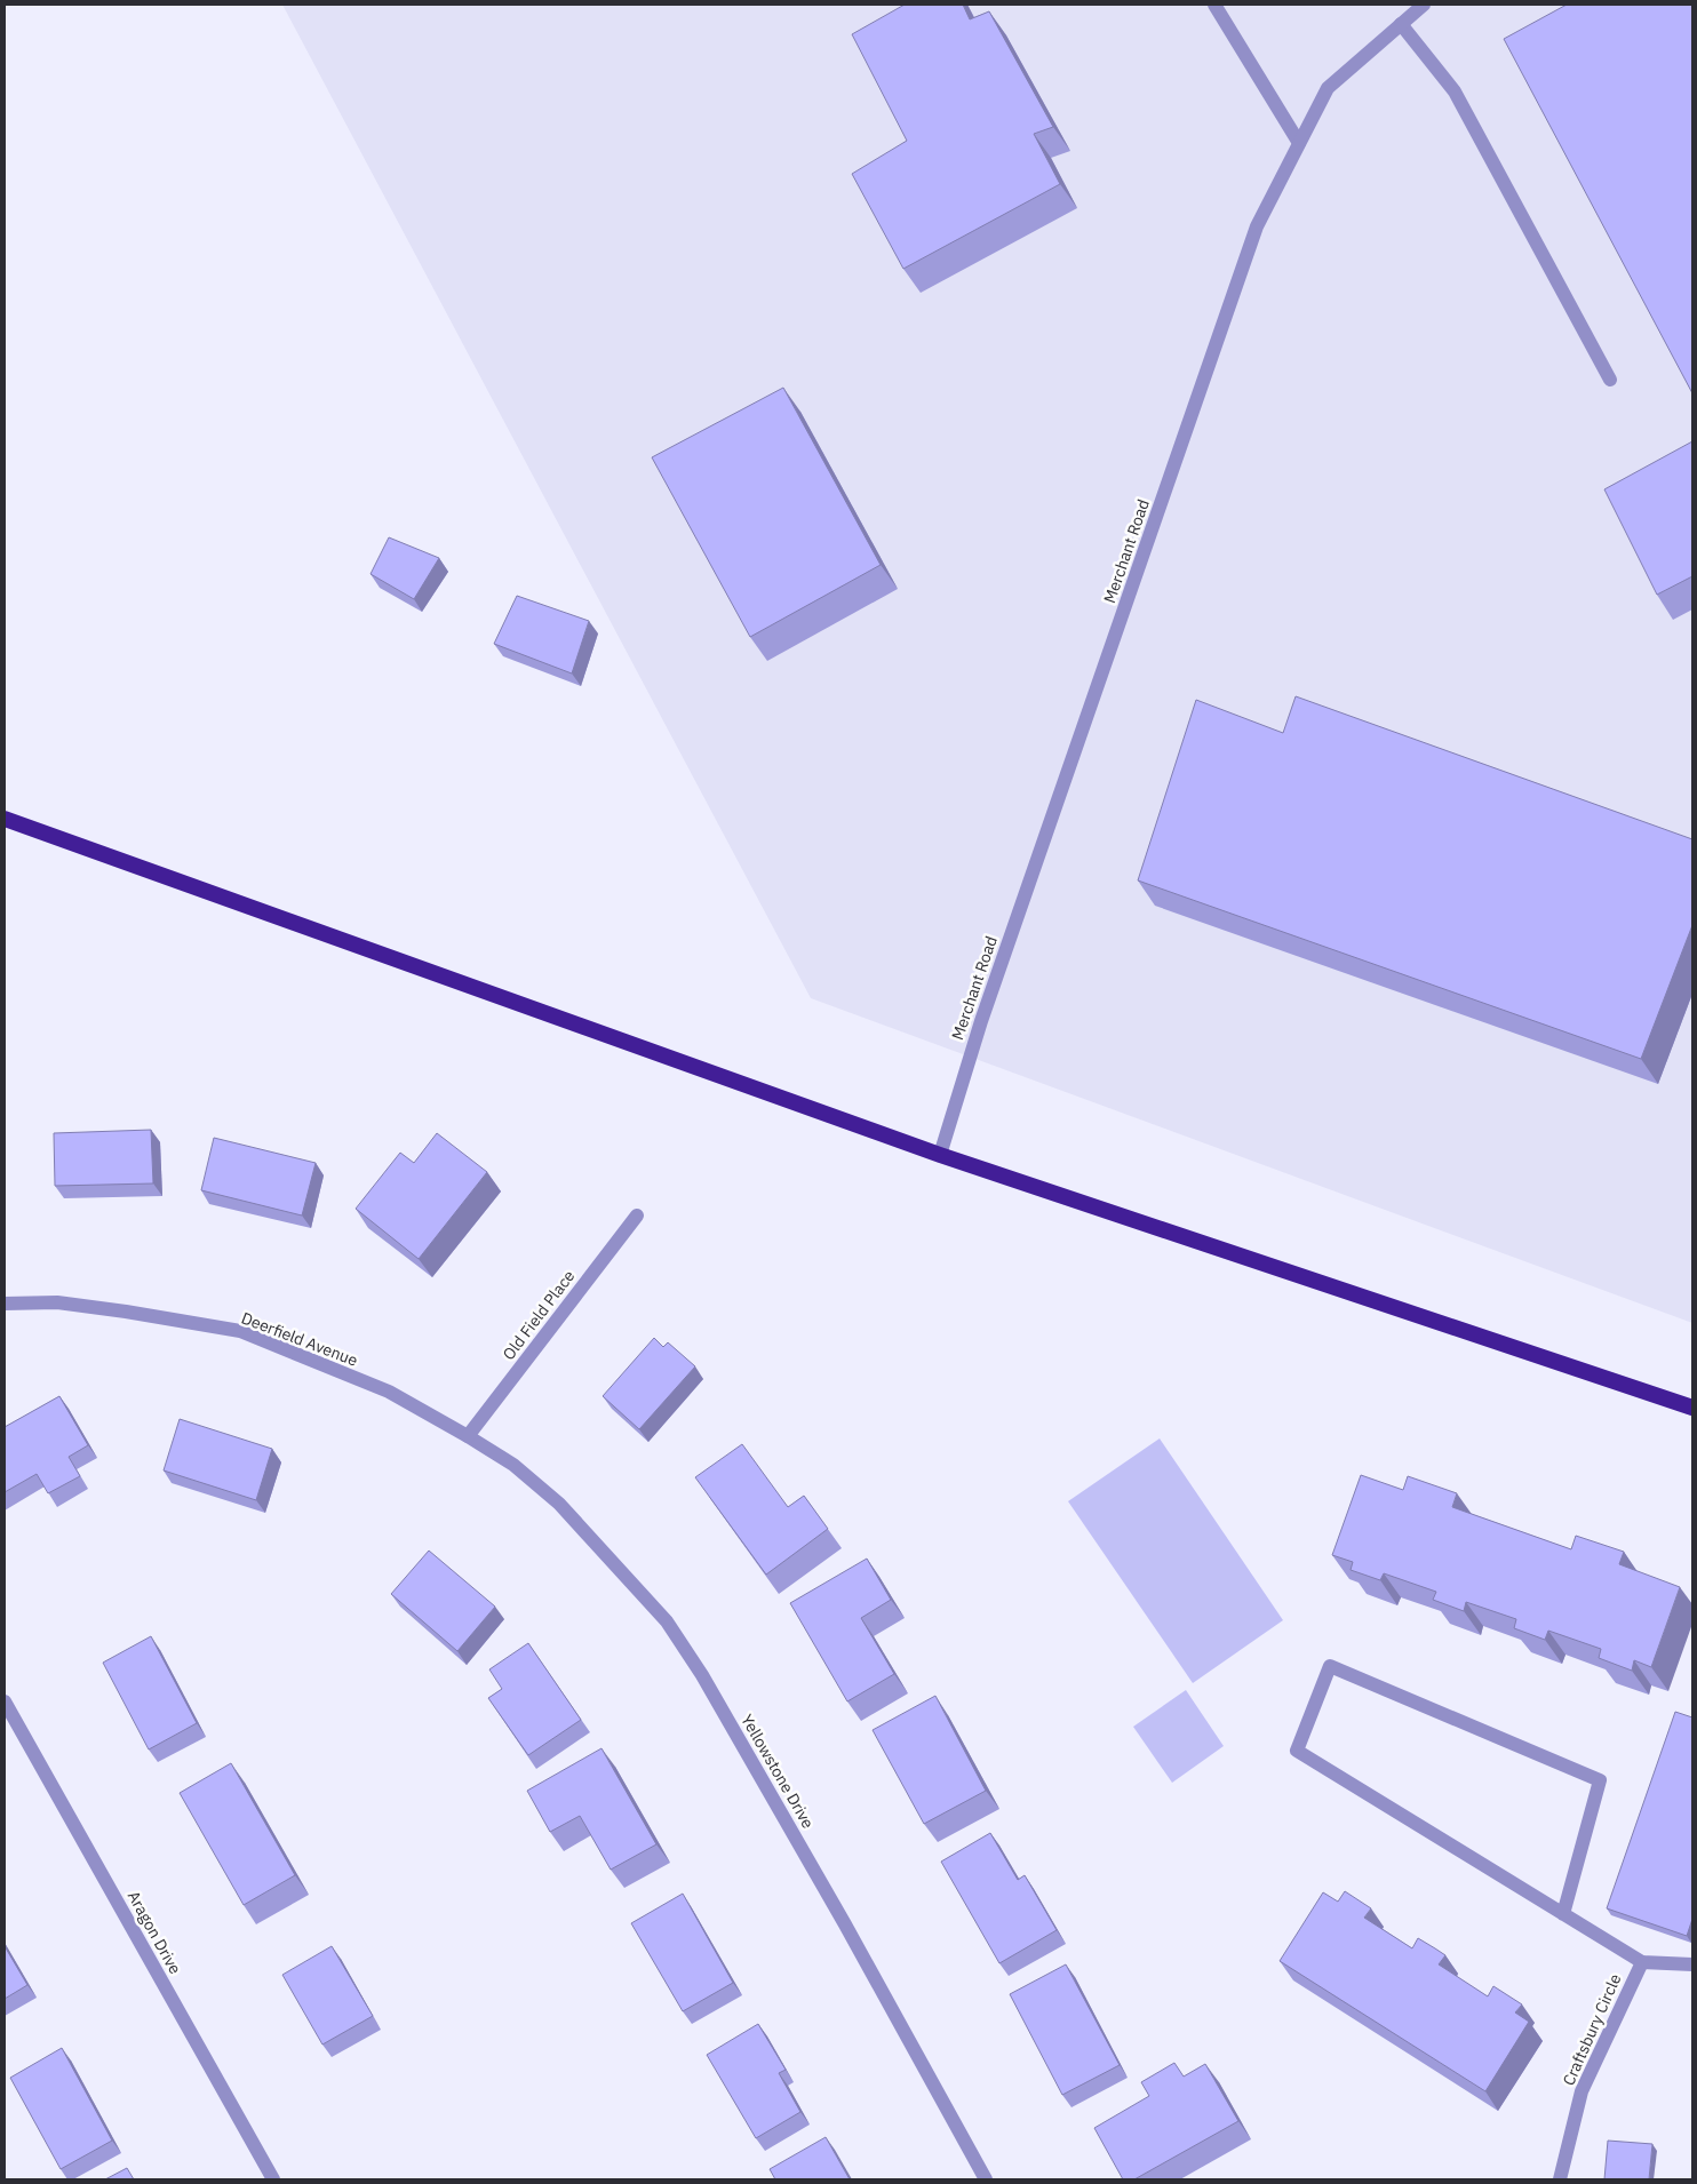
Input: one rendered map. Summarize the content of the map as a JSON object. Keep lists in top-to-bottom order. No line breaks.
{"streets":{"street":["Merchant Road","Old Field Place","Deerfield Avenue","Yellowstone Drive","Aragon Drive","Craftsbury Circle"]},"crossings":[["Old Field Place","Deerfield Avenue"],["Old Field Place","Yellowstone Drive"],["Deerfield Avenue","Yellowstone Drive"]]}
